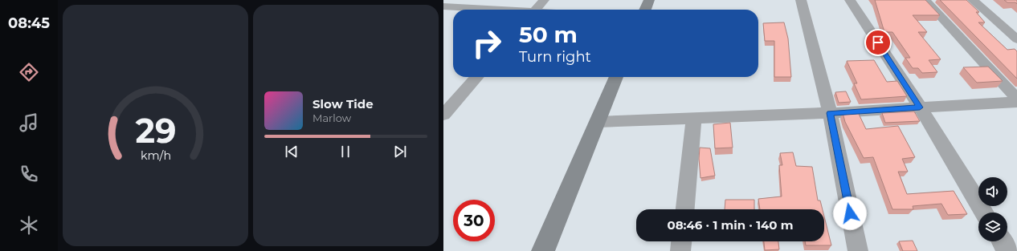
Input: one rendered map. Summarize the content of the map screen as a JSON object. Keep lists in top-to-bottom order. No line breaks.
{"page":{"tabs":"08:45","turn":["50 m","Turn right"],"song":["Slow Tide","Marlow"],"limit":"30","trip":"08:46 · 1 min · 140 m","gauge":["29","km/h"]}}
